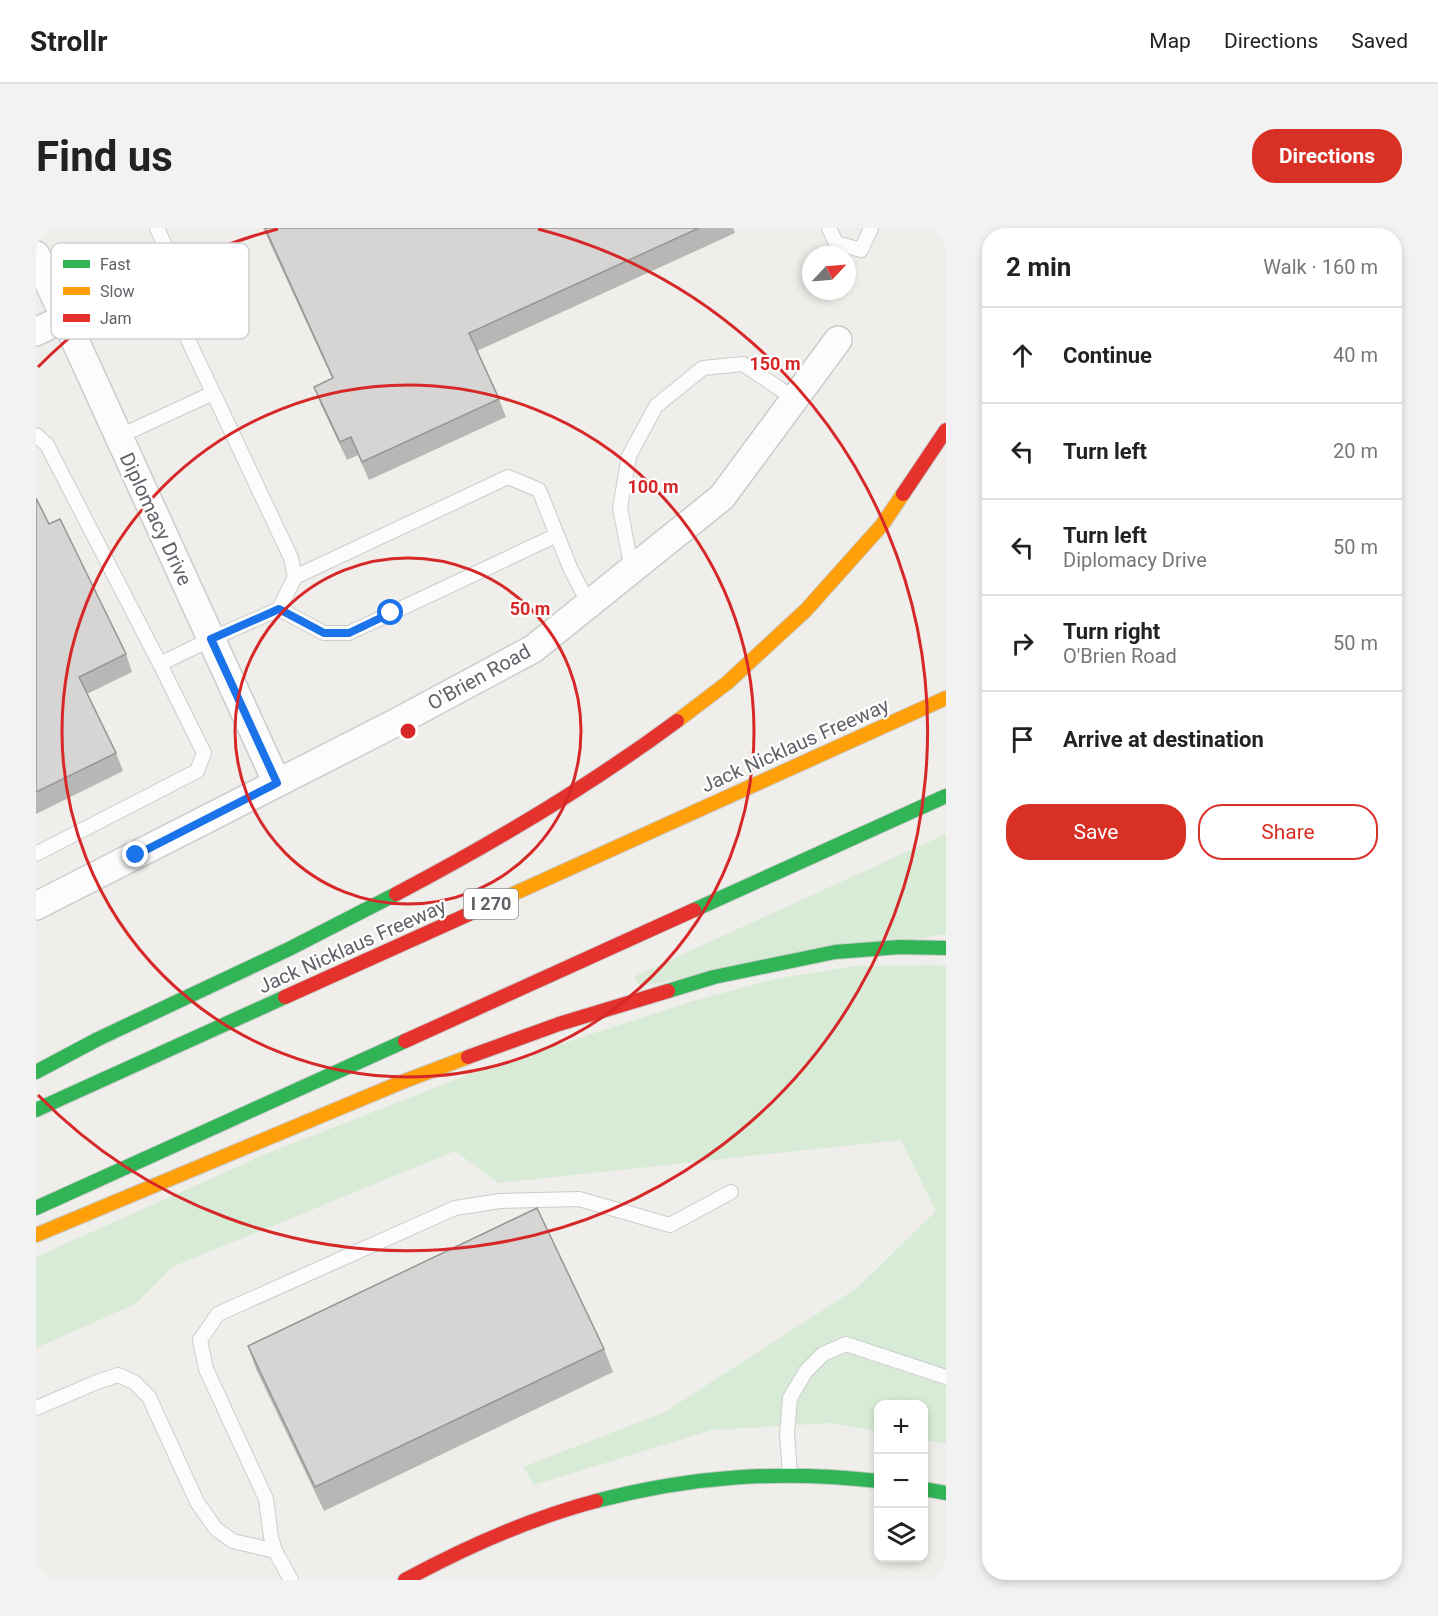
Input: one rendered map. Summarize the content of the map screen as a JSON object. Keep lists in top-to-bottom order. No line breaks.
{"streets":{"main road":["Jack Nicklaus Freeway","I 270"],"street":["Diplomacy Drive","O'Brien Road"]},"crossings":[["Diplomacy Drive","O'Brien Road"]],"legend":["Fast","Slow","Jam"],"north":"top right","page":{"header":"Strollr","nav":["Map","Directions","Saved"],"buttons":["Directions",["Save","Share"]],"title":"Find us","heading":["2 min","Walk · 160 m"],"list":[["Continue","40 m"],["Turn left","20 m"],["Turn left","Diplomacy Drive","50 m"],["Turn right","O'Brien Road","50 m"],"Arrive at destination"],"map_buttons":["+","−"]},"rings":["150 m","100 m","50 m"]}
